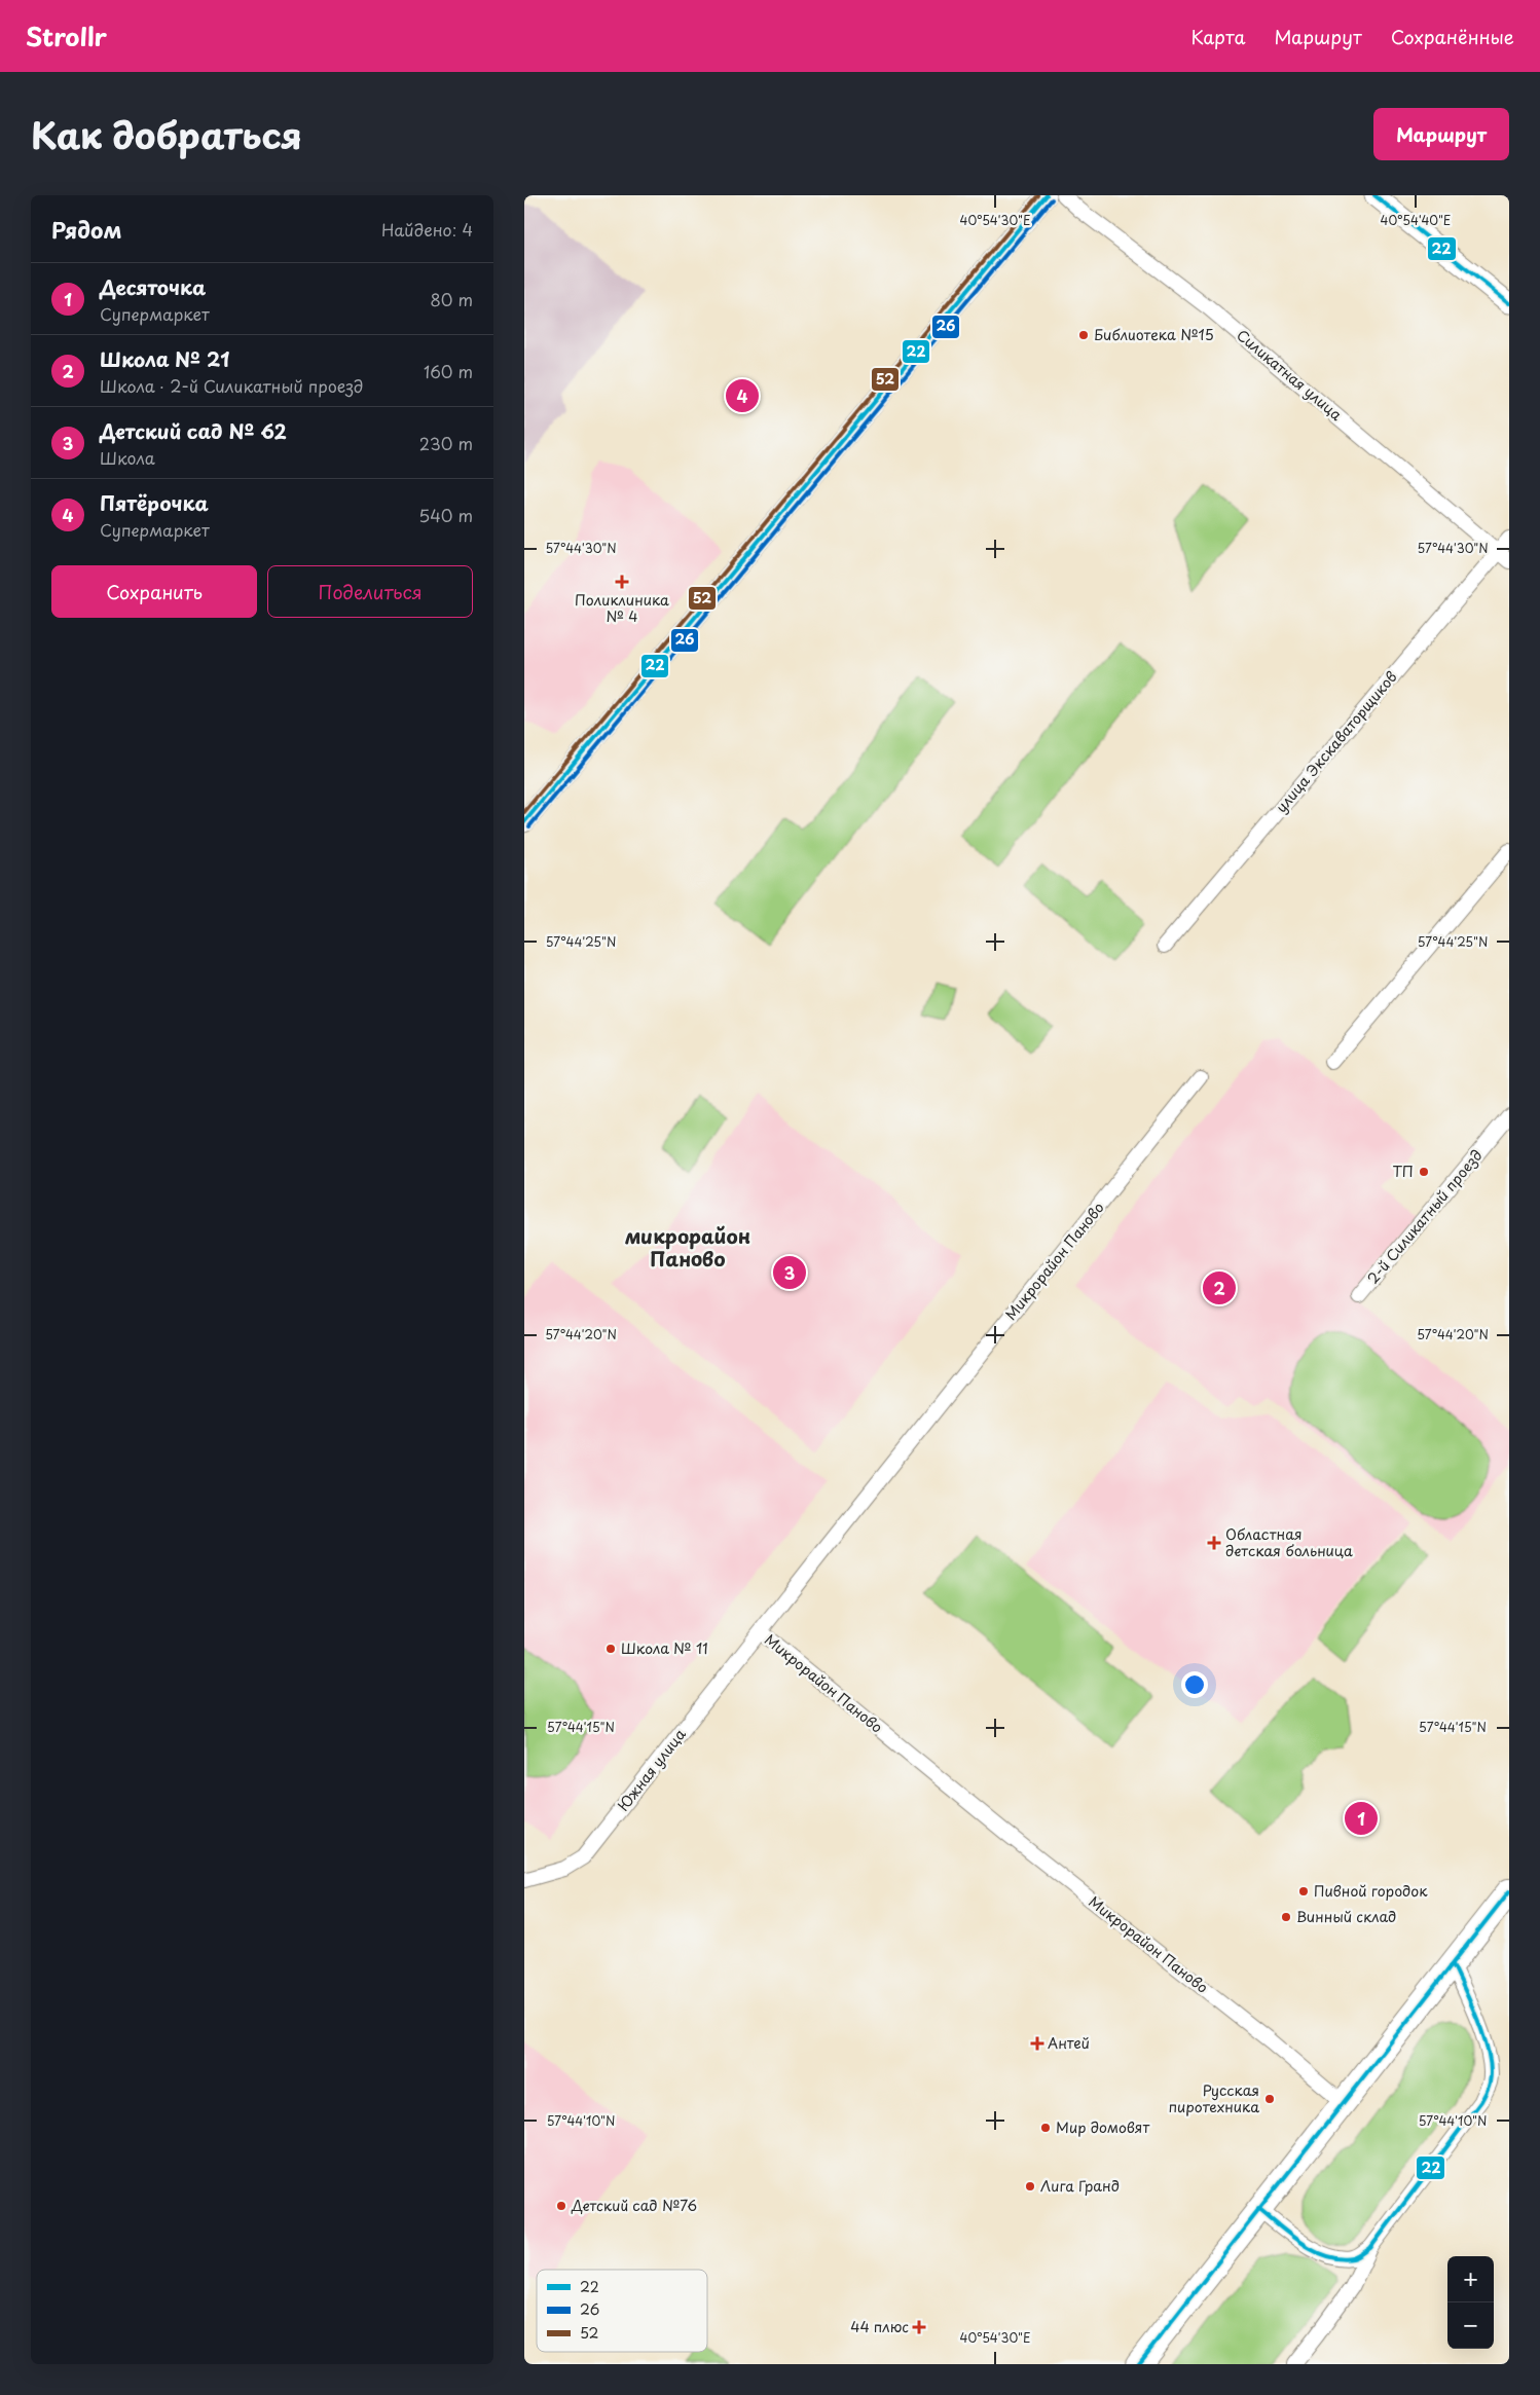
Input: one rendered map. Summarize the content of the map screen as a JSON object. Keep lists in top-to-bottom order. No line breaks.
{"streets":{"street":["Силикатная улица","улица Экскаваторщиков","2-й Силикатный проезд","Микрорайон Паново","Южная улица"]},"crossings":[["Силикатная улица","улица Экскаваторщиков"],["Микрорайон Паново","Южная улица"]],"districts":["микрорайон Паново"],"places":{"other":["Библиотека №15","ТП","Школа № 11","Пивной городок","Винный склад","Русская пиротехника","Мир домовят","Лига Гранд","Детский сад №76"],"health":["Поликлиника № 4","Областная детская больница","Антей","44 плюс"]},"lines":["transit line 22","transit line 52","transit line 26"],"legend":["22","26","52"],"page":{"header":"Strollr","nav":["Карта","Маршрут","Сохранённые"],"title":"Как добраться","buttons":["Маршрут",["Сохранить","Поделиться"]],"heading":["Рядом","Найдено: 4"],"list":[{"mark":"1","name":"Десяточка","note":"Супермаркет","value":"80 m"},{"mark":"2","name":"Школа № 21","note":"Школа · 2-й Силикатный проезд","value":"160 m"},{"mark":"3","name":"Детский сад № 62","note":"Школа","value":"230 m"},{"mark":"4","name":"Пятёрочка","note":"Супермаркет","value":"540 m"}],"pins":["4","3","2","1"],"map_buttons":["+","−"]},"coordinates":["40°54'30\"E","40°54'40\"E","57°44'30\"N","57°44'25\"N","57°44'20\"N","57°44'15\"N","57°44'10\"N"]}
